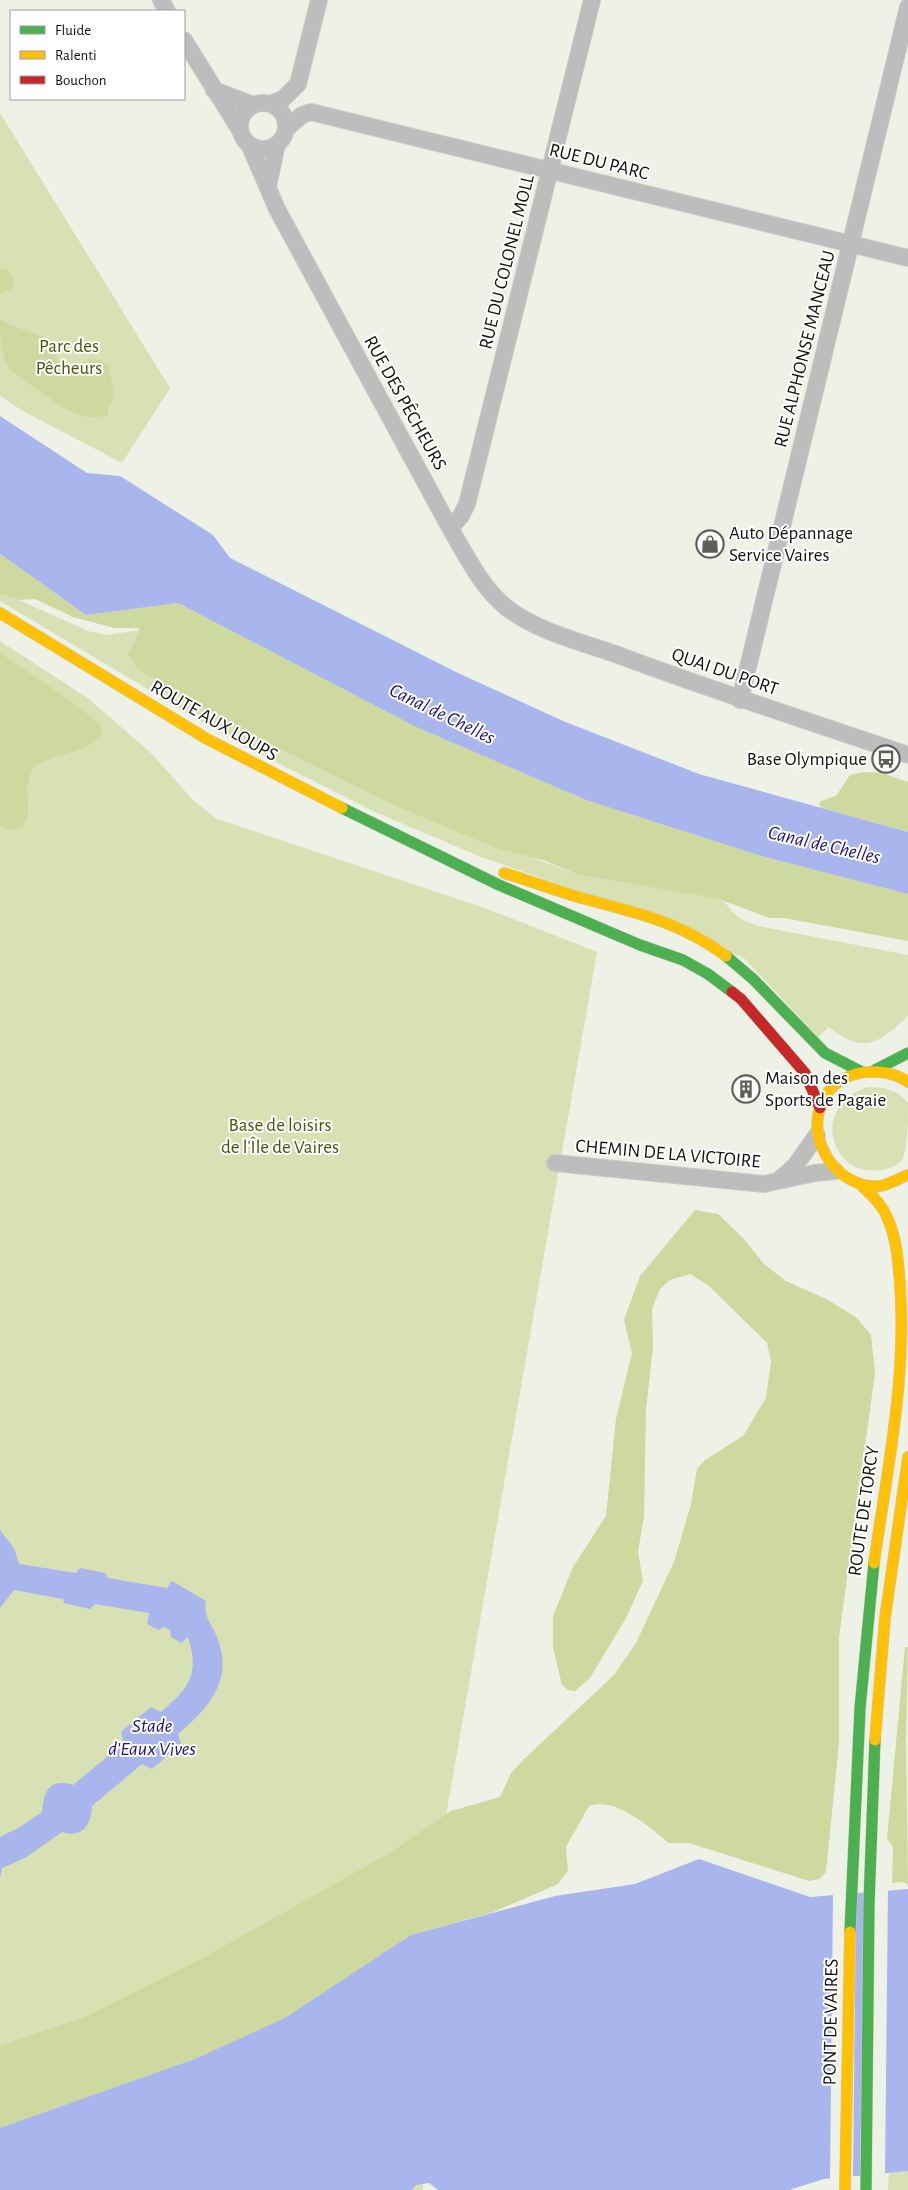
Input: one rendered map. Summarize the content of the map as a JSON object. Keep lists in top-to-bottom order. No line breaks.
{"streets":{"main road":["ROUTE AUX LOUPS","ROUTE DE TORCY","PONT DE VAIRES"],"street":["RUE DU PARC","RUE DU COLONEL MOLL","RUE ALPHONSE MANCEAU","RUE DES PÊCHEURS","QUAI DU PORT","CHEMIN DE LA VICTOIRE"]},"crossings":[["RUE DU PARC","RUE DU COLONEL MOLL"],["RUE DU PARC","RUE ALPHONSE MANCEAU"],["RUE DU COLONEL MOLL","RUE DES PÊCHEURS"],["RUE ALPHONSE MANCEAU","QUAI DU PORT"],["RUE DES PÊCHEURS","QUAI DU PORT"],["ROUTE DE TORCY","PONT DE VAIRES"]],"water":["Canal de Chelles","Stade d'Eaux Vives"],"parks":["Parc des Pêcheurs","Base de loisirs de l'Île de Vaires"],"places":{"shop":["Auto Dépannage Service Vaires"],"bus stop":["Base Olympique"],"building":["Maison des Sports de Pagaie"]},"legend":["Fluide","Ralenti","Bouchon"]}
